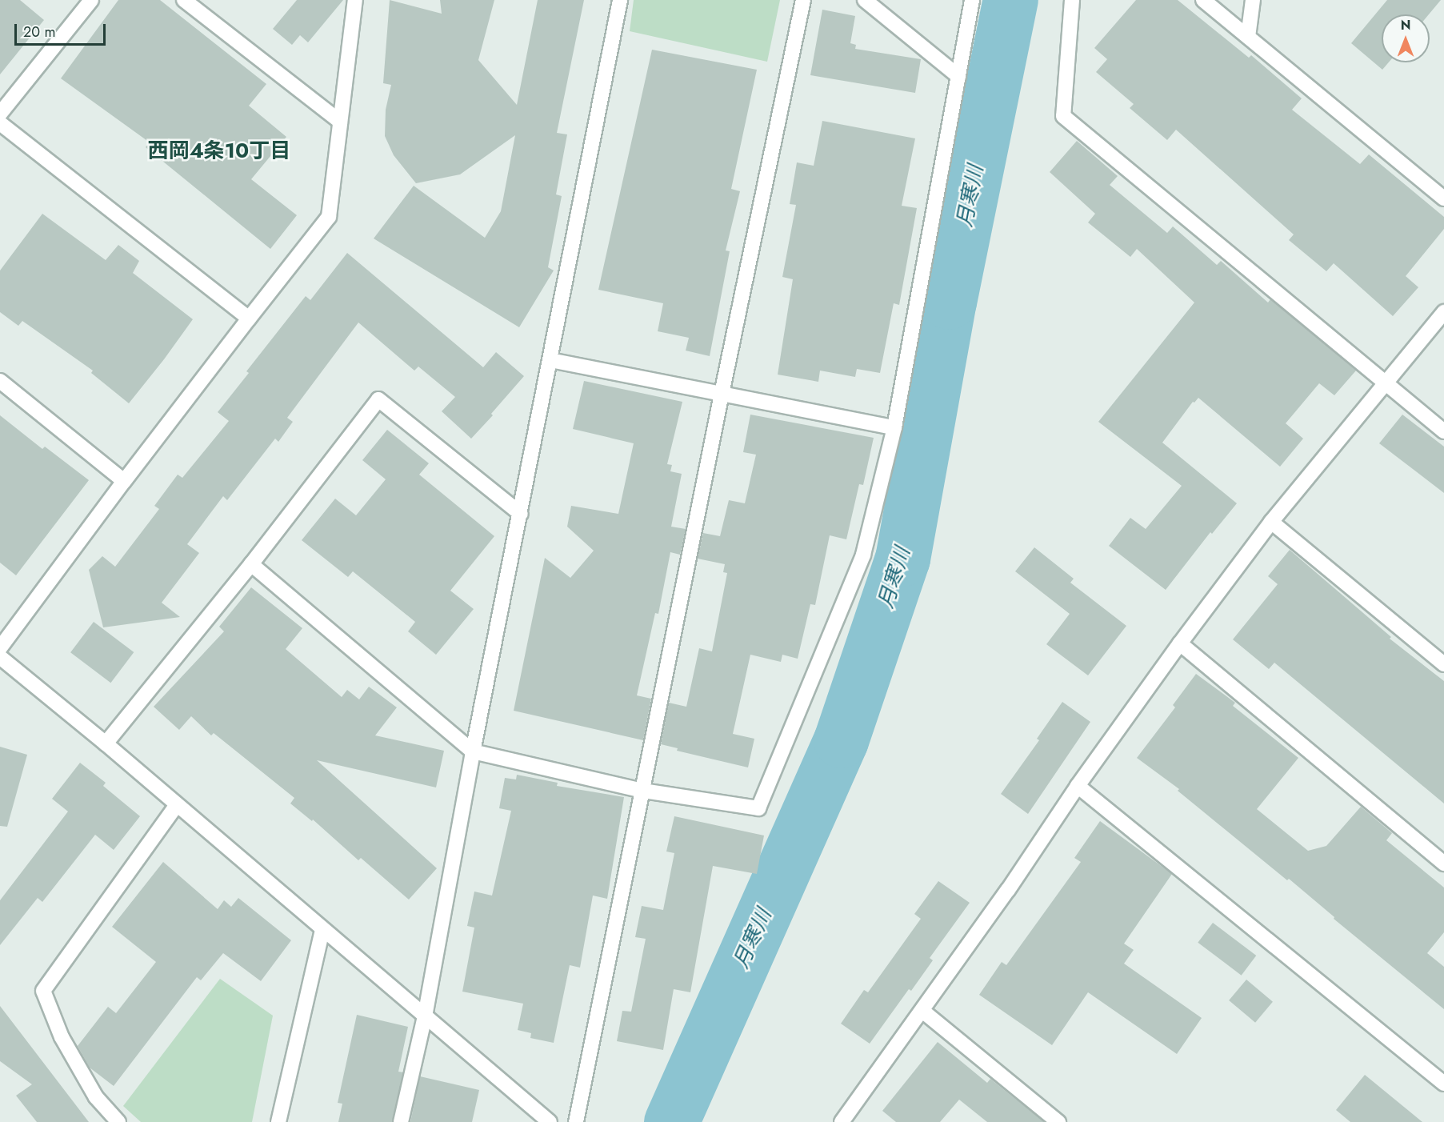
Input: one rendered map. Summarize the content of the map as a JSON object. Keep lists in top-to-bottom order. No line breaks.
{"districts":["西岡4条10丁目"],"water":["月寒川"],"scale_bar":"20 m","north":"top"}
